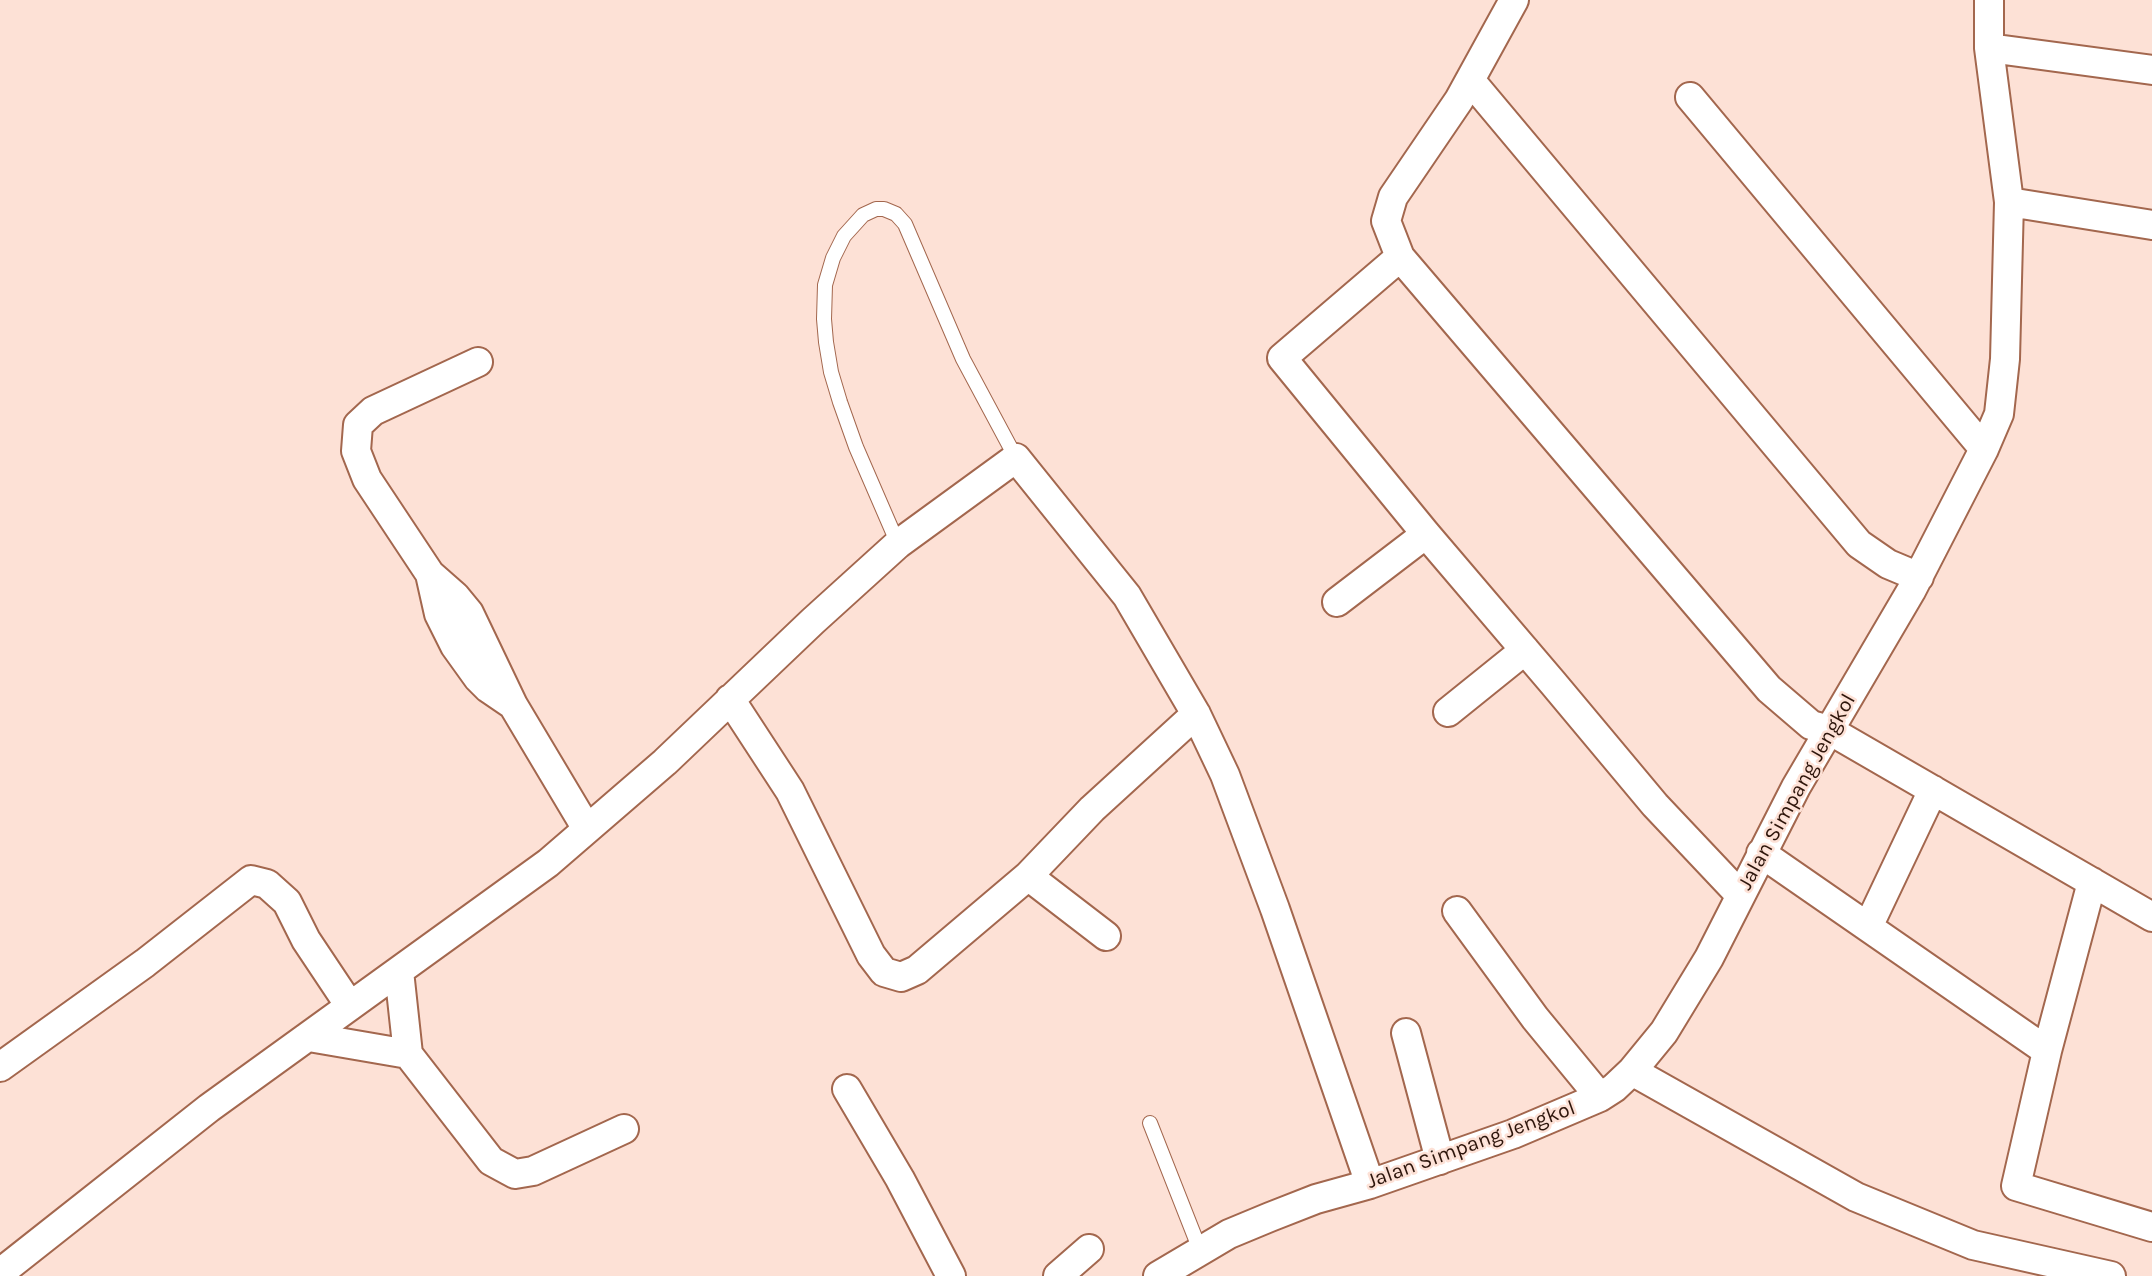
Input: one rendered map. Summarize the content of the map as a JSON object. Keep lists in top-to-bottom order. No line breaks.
{"streets":{"street":["Jalan Simpang Jengkol"]}}
